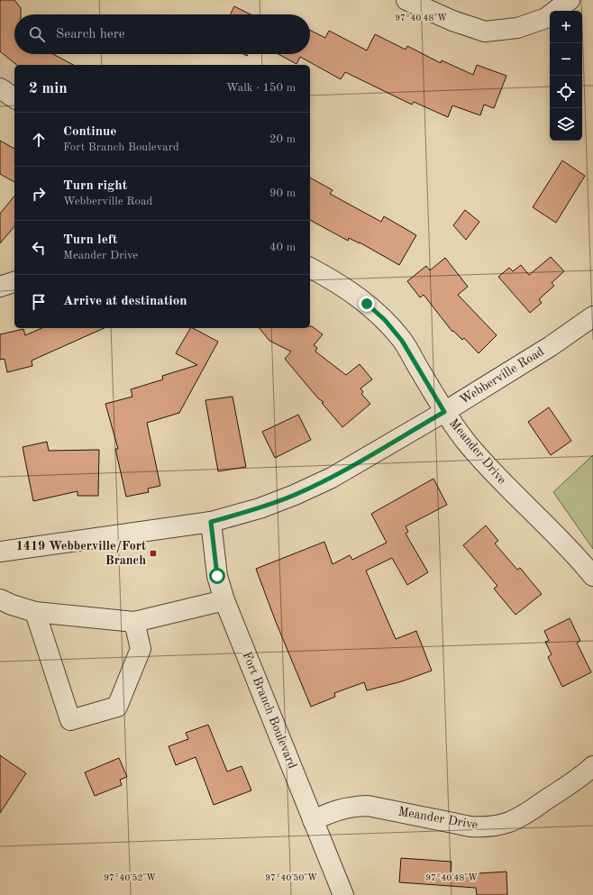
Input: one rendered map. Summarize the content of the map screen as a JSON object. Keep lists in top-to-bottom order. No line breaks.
{"streets":{"street":["Webberville Road","Meander Drive","Fort Branch Boulevard"]},"crossings":[["Webberville Road","Meander Drive"],["Webberville Road","Fort Branch Boulevard"],["Meander Drive","Fort Branch Boulevard"]],"places":{"transit":["1419 Webberville/Fort Branch"]},"page":{"map_buttons":["+","−"],"search":"Search here","heading":["2 min","Walk · 150 m"],"list":[["Continue","Fort Branch Boulevard","20 m"],["Turn right","Webberville Road","90 m"],["Turn left","Meander Drive","40 m"],"Arrive at destination"]},"coordinates":["97°40'48\"W","97°40'52\"W","97°40'50\"W"]}
